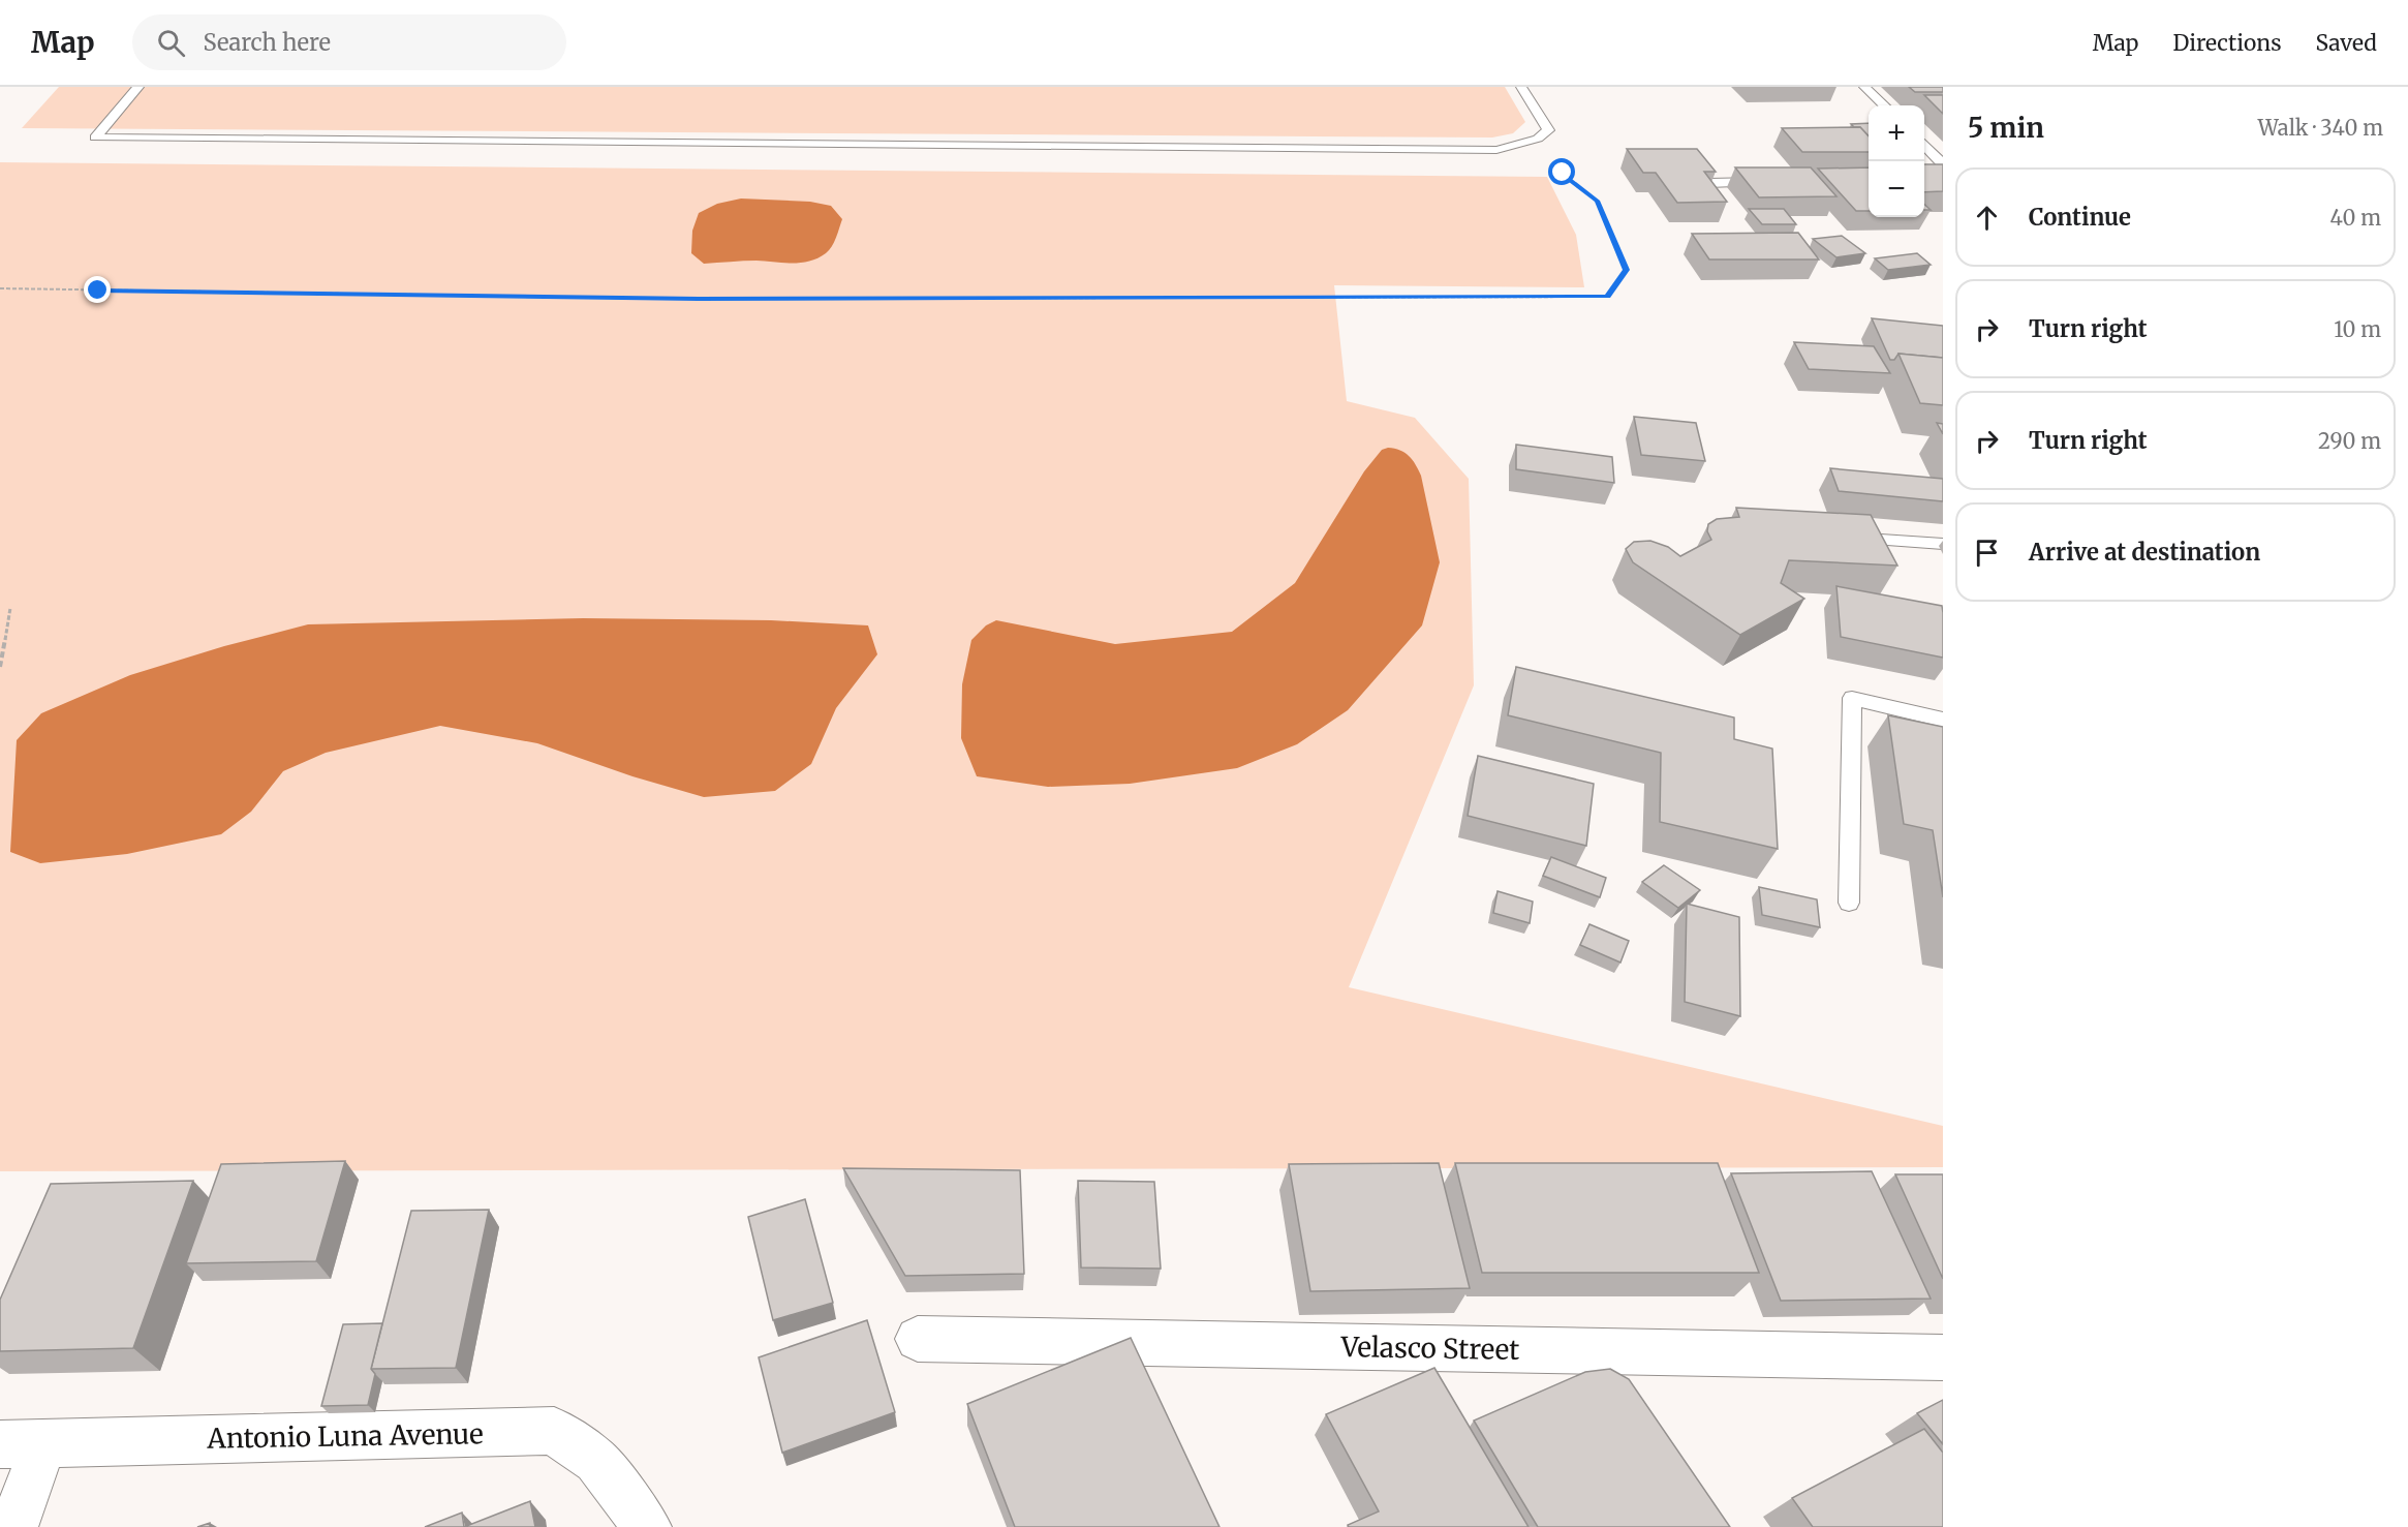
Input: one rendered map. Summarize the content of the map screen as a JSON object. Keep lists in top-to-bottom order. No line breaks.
{"streets":{"street":["Velasco Street","Antonio Luna Avenue"]},"page":{"header":"Map","search":"Search here","nav":["Map","Directions","Saved"],"heading":["5 min","Walk · 340 m"],"map_buttons":["+","−"],"list":[["Continue","40 m"],["Turn right","10 m"],["Turn right","290 m"],"Arrive at destination"]}}
